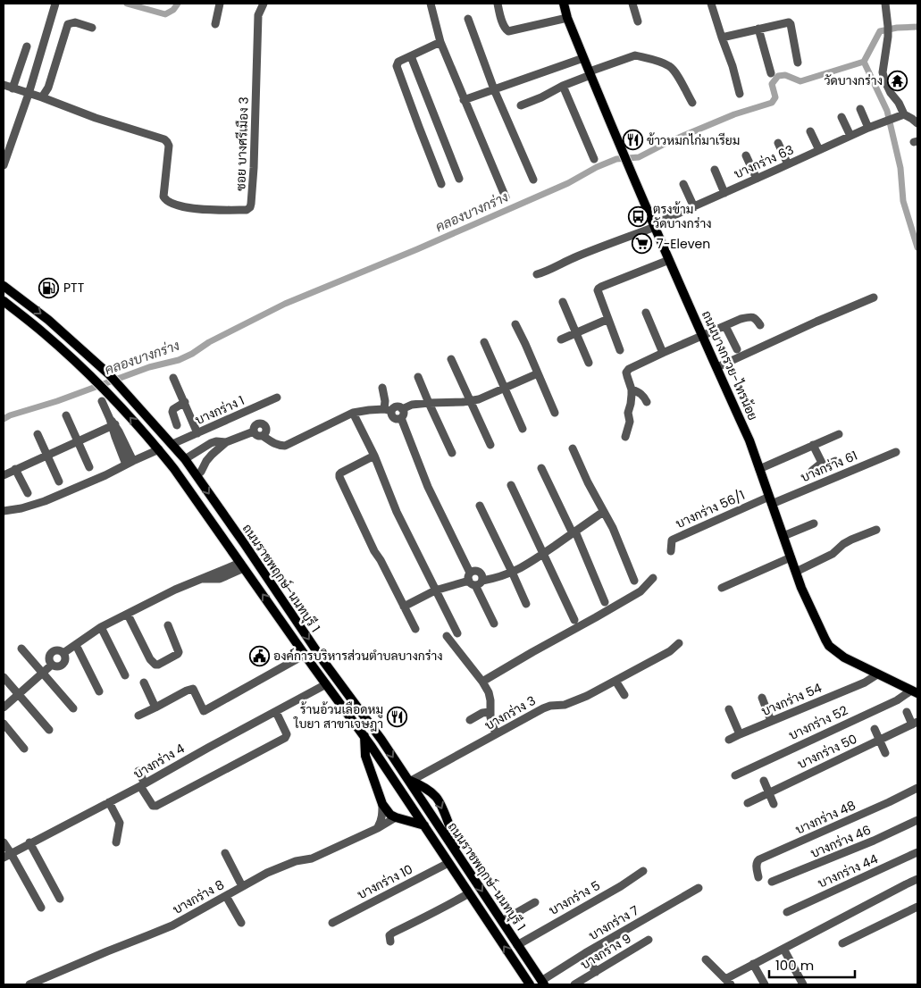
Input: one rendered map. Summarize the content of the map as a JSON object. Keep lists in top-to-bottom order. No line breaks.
{"streets":{"main road":["ถนนบางกรวย-ไทรน้อย","ถนนราชพฤกษ์-นนทบุรี 1"],"street":["ซอย บางศรีเมือง 3","บางกร่าง 63","บางกร่าง 1","บางกร่าง 61","บางกร่าง 56/1","บางกร่าง 54","บางกร่าง 3","บางกร่าง 52","บางกร่าง 50","บางกร่าง 4","บางกร่าง 48","บางกร่าง 46","บางกร่าง 44","บางกร่าง 10","บางกร่าง 8","บางกร่าง 5","บางกร่าง 7","บางกร่าง 9"]},"crossings":[["บางกร่าง 63","ถนนบางกรวย-ไทรน้อย"],["ถนนบางกรวย-ไทรน้อย","บางกร่าง 61"],["ถนนบางกรวย-ไทรน้อย","บางกร่าง 56/1"],["ถนนบางกรวย-ไทรน้อย","บางกร่าง 54"],["ถนนบางกรวย-ไทรน้อย","บางกร่าง 52"],["บางกร่าง 1","ถนนราชพฤกษ์-นนทบุรี 1"],["บางกร่าง 61","บางกร่าง 56/1"],["ถนนราชพฤกษ์-นนทบุรี 1","บางกร่าง 3"],["ถนนราชพฤกษ์-นนทบุรี 1","บางกร่าง 4"],["ถนนราชพฤกษ์-นนทบุรี 1","บางกร่าง 10"],["ถนนราชพฤกษ์-นนทบุรี 1","บางกร่าง 5"],["ถนนราชพฤกษ์-นนทบุรี 1","บางกร่าง 7"]],"water":["คลองบางกร่าง"],"places":{"temple":["วัดบางกร่าง"],"restaurant":["ข้าวหมกไก่มาเรียม","ร้านอ้วนเลือดหมู ใบยา สาขาเจษฎา"],"bus stop":["ตรงข้าม วัดบางกร่าง"],"supermarket":["7-Eleven"],"fuel station":["PTT"],"public building":["องค์การบริหารส่วนตำบลบางกร่าง"]},"scale_bar":"100 m"}
